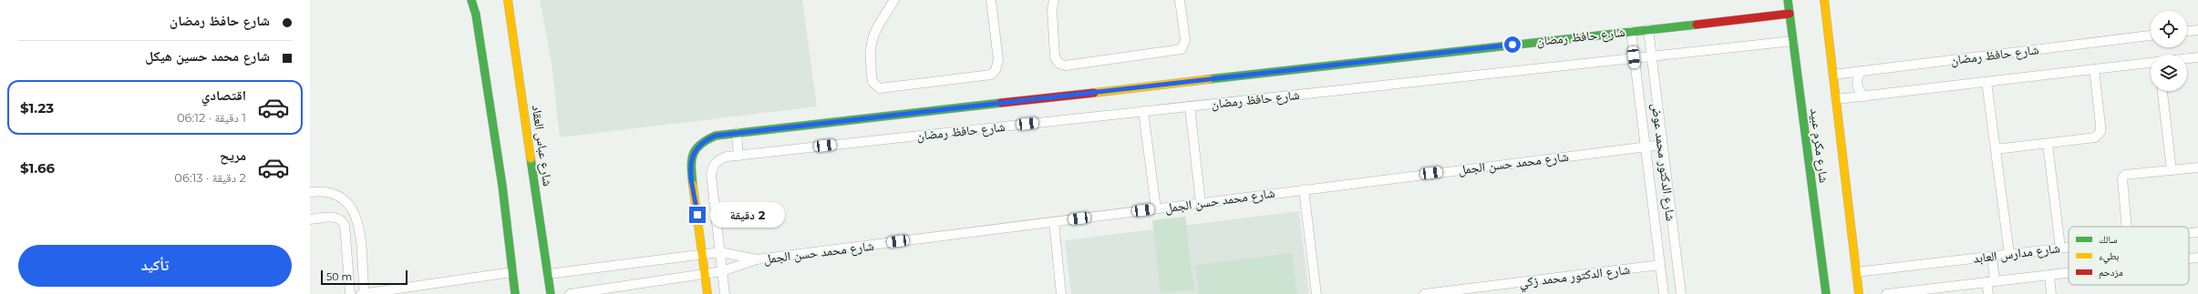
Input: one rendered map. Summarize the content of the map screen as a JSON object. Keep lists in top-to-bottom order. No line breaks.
{"streets":{"main road":["شارع حافظ رمضان","شارع عباس العقاد","شارع مكرم عبيد"],"street":["شارع الدكتور محمد عوض","شارع محمد حسن الجمل","شارع مدارس العابد","شارع الدكتور محمد زكي"]},"crossings":[["شارع حافظ رمضان","شارع مكرم عبيد"],["شارع حافظ رمضان","شارع الدكتور محمد عوض"],["شارع حافظ رمضان","شارع محمد حسن الجمل"],["شارع عباس العقاد","شارع محمد حسن الجمل"],["شارع مكرم عبيد","شارع مدارس العابد"],["شارع الدكتور محمد عوض","شارع محمد حسن الجمل"],["شارع الدكتور محمد عوض","شارع الدكتور محمد زكي"]],"legend":["سالك","بطيء","مزدحم"],"scale_bar":"50 m","page":{"banner":["شارع حافظ رمضان","شارع محمد حسين هيكل"],"list":[{"name":"اقتصادي","note":"1 دقيقة · 06:12","value":"$1.23"},{"name":"مريح","note":"2 دقيقة · 06:13","value":"$1.66"}],"bubble":"2 دقيقة","buttons":"تأكيد","scale":"50 m"}}
